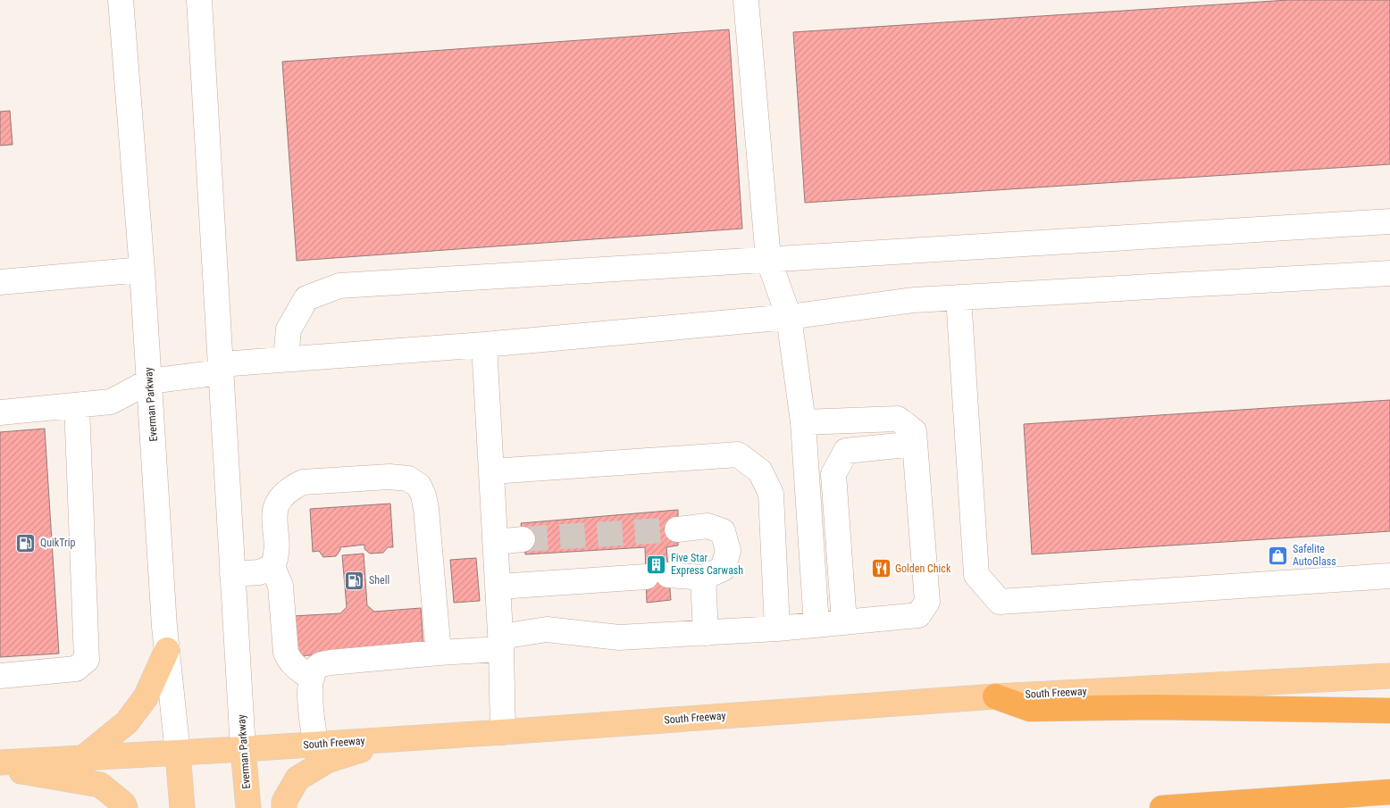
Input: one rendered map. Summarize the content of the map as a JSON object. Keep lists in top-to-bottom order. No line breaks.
{"streets":{"main road":["Everman Parkway","South Freeway"]},"crossings":[["Everman Parkway","South Freeway"]],"places":{"fuel station":["QuikTrip","Shell"],"shop":["Safelite AutoGlass"],"building":["Five Star Express Carwash"],"restaurant":["Golden Chick"]}}
